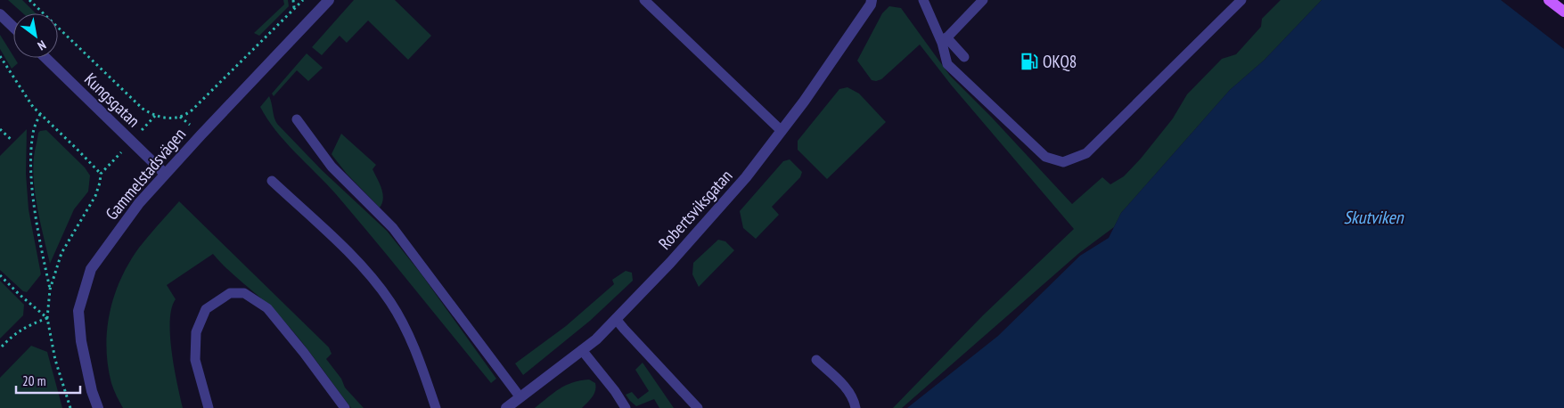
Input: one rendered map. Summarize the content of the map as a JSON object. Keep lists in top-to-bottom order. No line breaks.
{"streets":{"street":["Kungsgatan","Gammelstadsvägen","Robertsviksgatan"]},"crossings":[["Kungsgatan","Gammelstadsvägen"]],"water":["Skutviken"],"places":{"fuel station":["OKQ8"]},"scale_bar":"20 m","north":"bottom right"}
